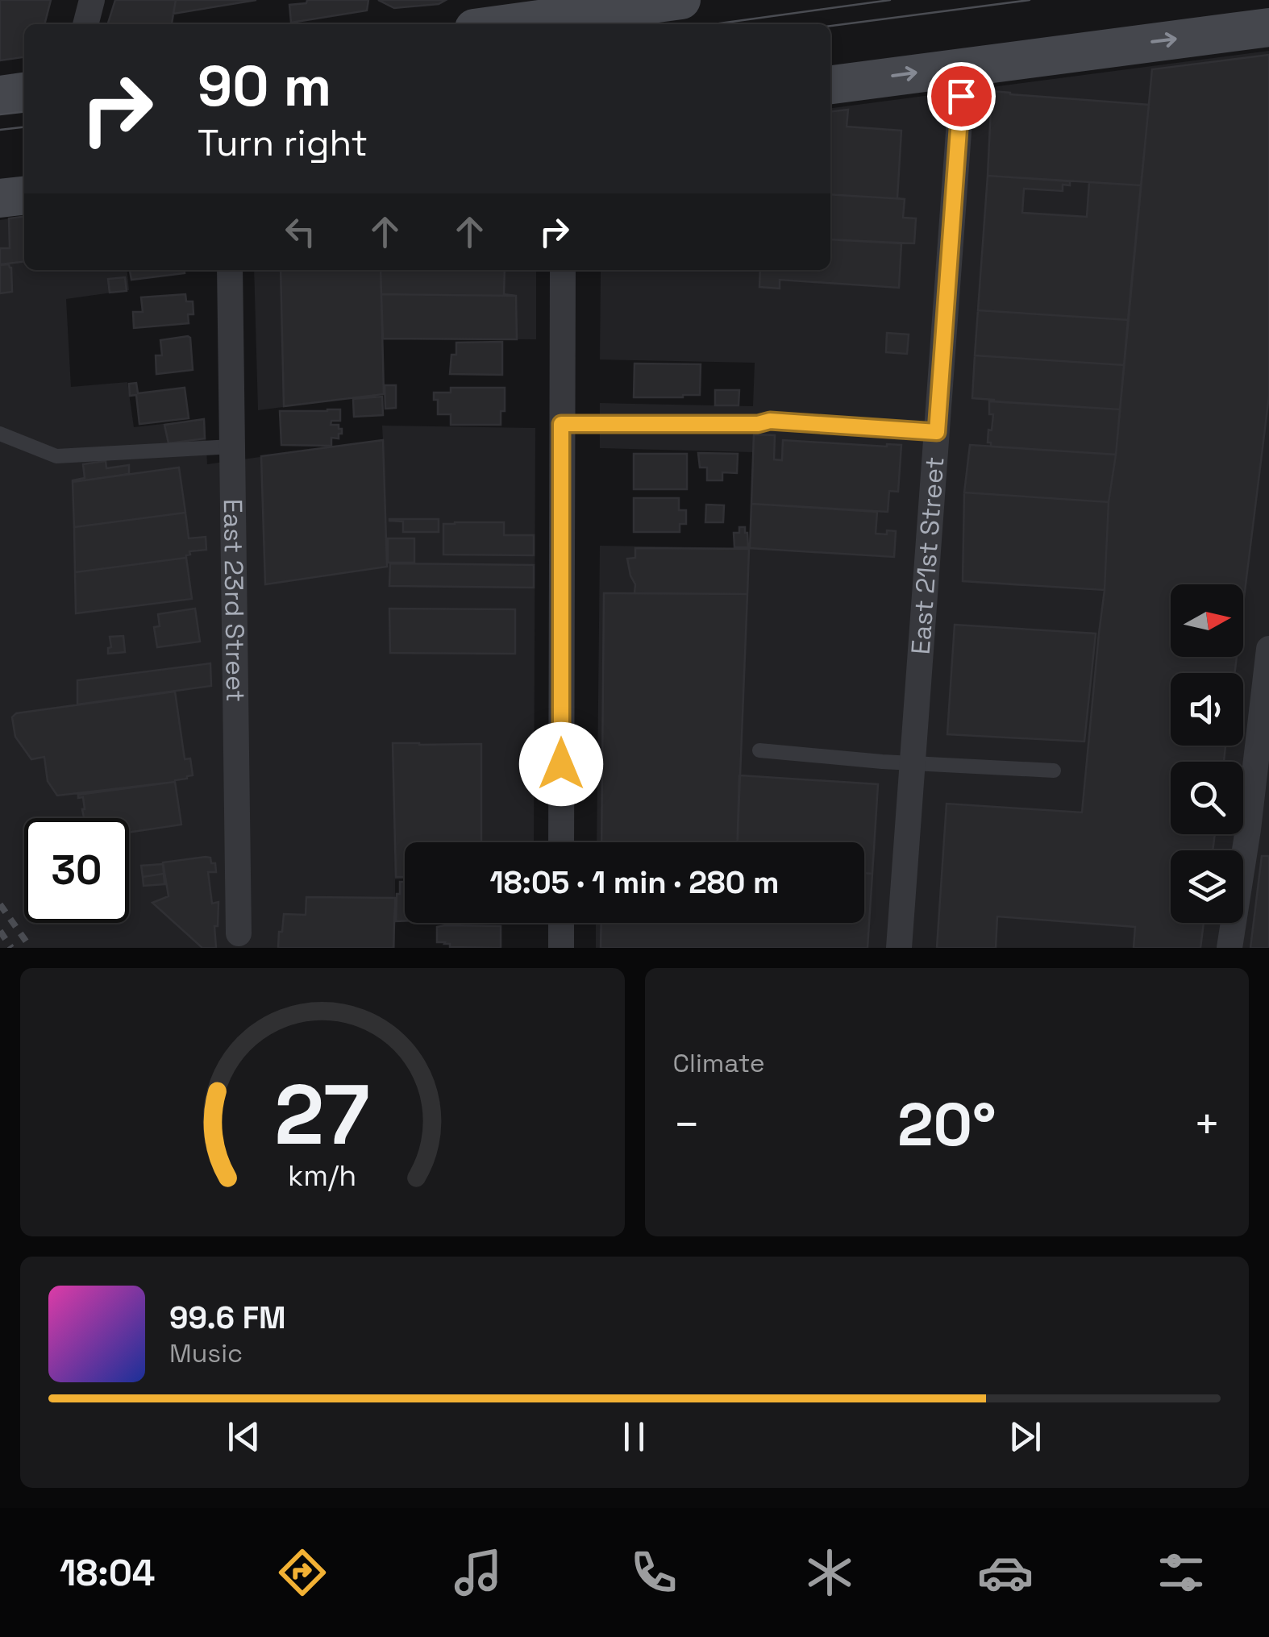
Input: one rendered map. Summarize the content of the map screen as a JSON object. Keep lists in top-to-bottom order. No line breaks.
{"streets":{"street":["East 21st Street","East 23rd Street"]},"north":"right","page":{"turn":["90 m","Turn right"],"limit":"30","trip":"18:05 · 1 min · 280 m","tile":"Climate","heat":["−","20°","+"],"song":["99.6 FM","Music"],"tabs":"18:04","gauge":["27","km/h"]}}
